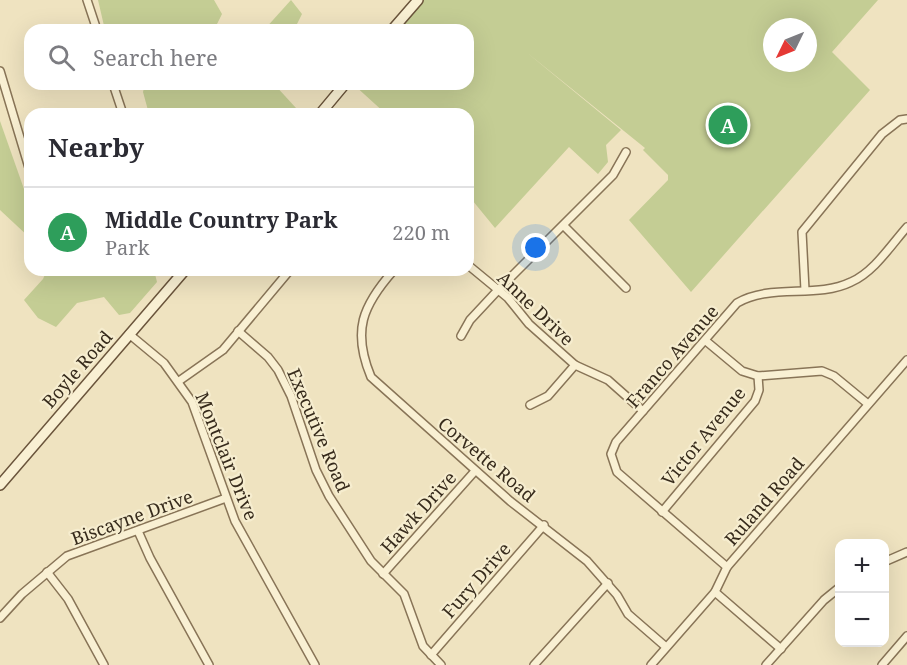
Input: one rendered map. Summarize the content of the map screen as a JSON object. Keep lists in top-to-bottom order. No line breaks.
{"streets":{"street":["Anne Drive","Franco Avenue","Boyle Road","Executive Road","Victor Avenue","Montclair Drive","Corvette Road","Ruland Road","Hawk Drive","Biscayne Drive","Fury Drive"]},"crossings":[["Anne Drive","Franco Avenue"],["Franco Avenue","Victor Avenue"],["Franco Avenue","Ruland Road"],["Boyle Road","Montclair Drive"],["Executive Road","Hawk Drive"],["Executive Road","Fury Drive"],["Montclair Drive","Biscayne Drive"],["Corvette Road","Ruland Road"],["Corvette Road","Hawk Drive"],["Corvette Road","Fury Drive"]],"north":"bottom left","page":{"search":"Search here","pins":"A","heading":"Nearby","list":[{"mark":"A","name":"Middle Country Park","note":"Park","value":"220 m"}],"map_buttons":["+","−"]}}
